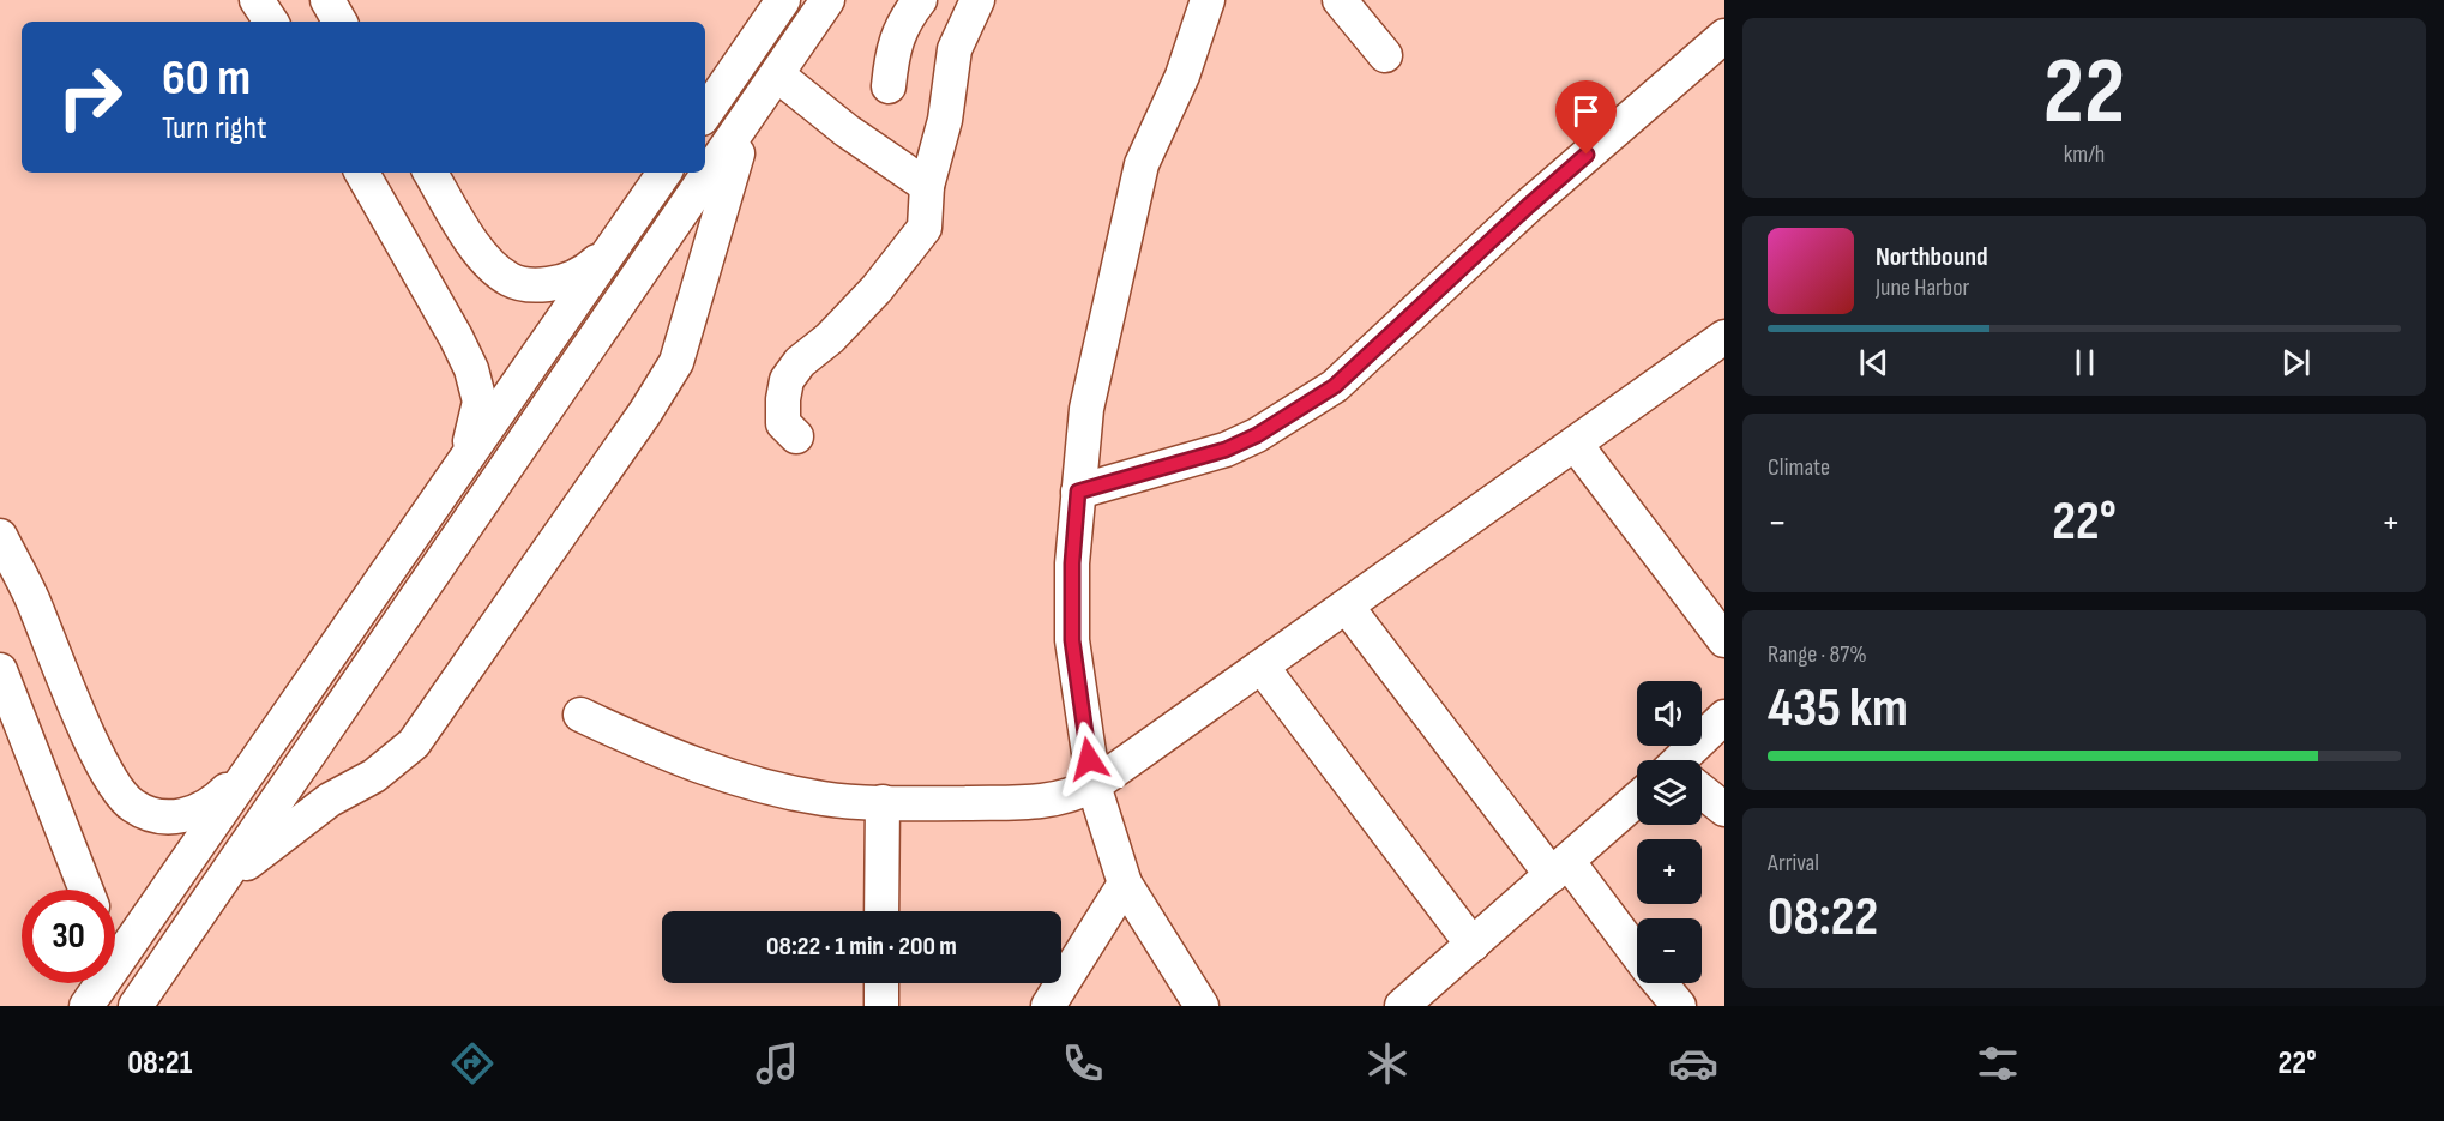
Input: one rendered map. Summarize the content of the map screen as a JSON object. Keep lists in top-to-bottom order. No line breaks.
{"page":{"tile":[["22","km/h"],"Climate",["Range · 87%","435 km"],["Arrival","08:22"]],"turn":["60 m","Turn right"],"song":["Northbound","June Harbor"],"heat":["−","22°","+"],"map_buttons":["+","−"],"limit":"30","trip":"08:22 · 1 min · 200 m","tabs":["08:21","22°"]}}
